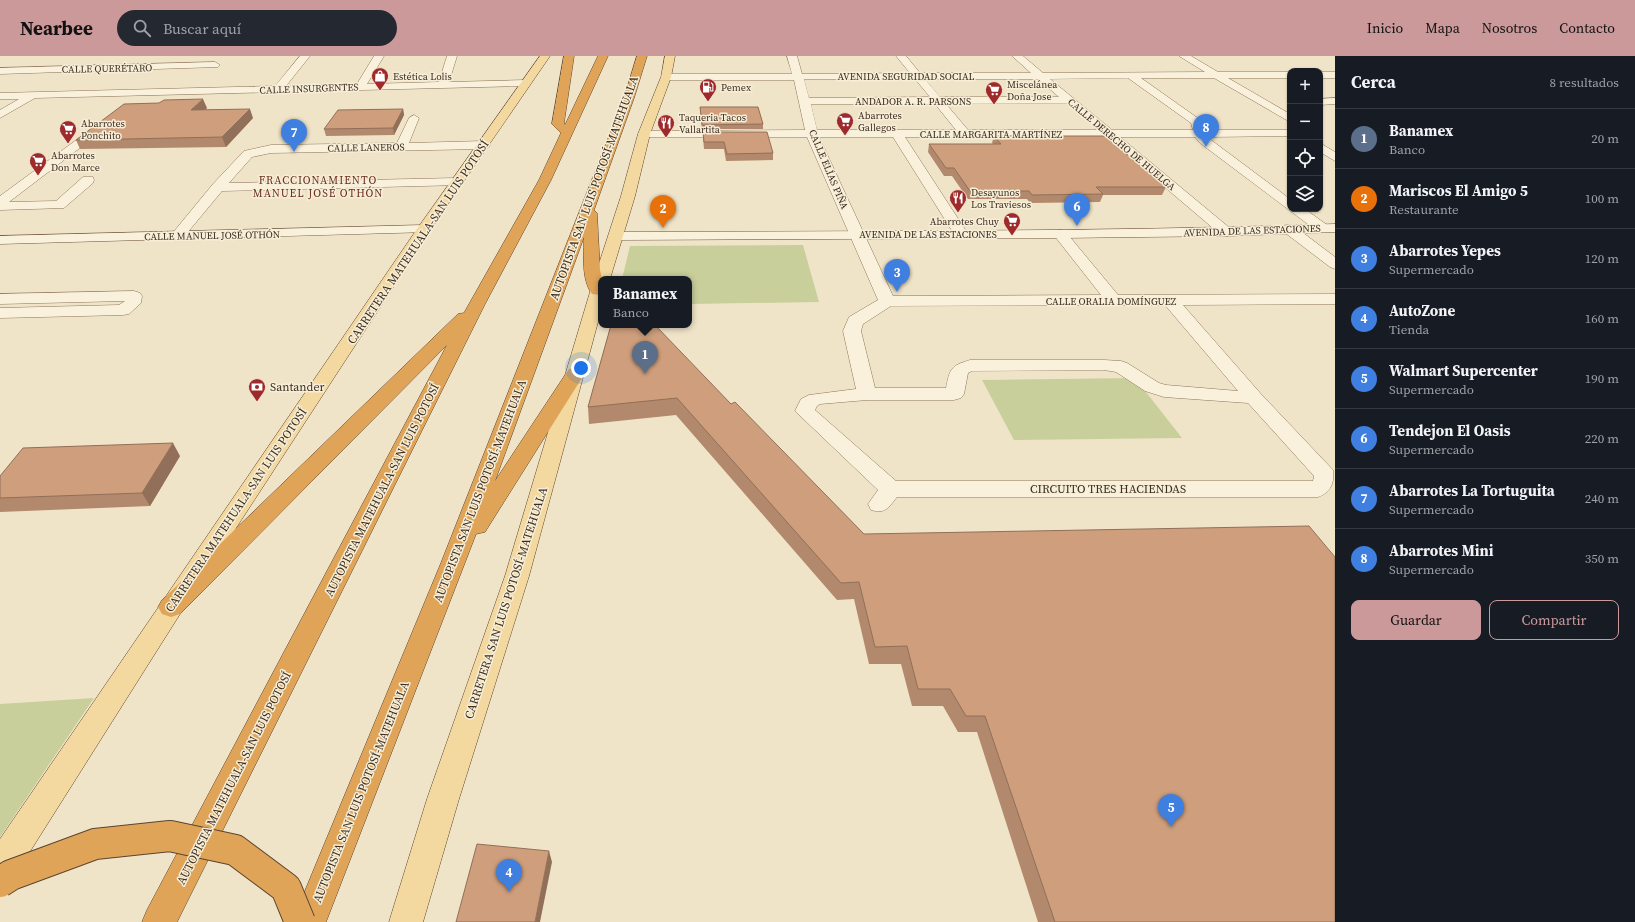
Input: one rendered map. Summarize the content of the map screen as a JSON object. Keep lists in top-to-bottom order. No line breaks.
{"streets":{"highway":["AUTOPISTA SAN LUIS POTOSÍ-MATEHUALA","AUTOPISTA MATEHUALA-SAN LUIS POTOSÍ"],"main road":["CARRETERA MATEHUALA-SAN LUIS POTOSÍ","CARRETERA SAN LUIS POTOSÍ-MATEHUALA"],"street":["CALLE QUERÉTARO","AVENIDA SEGURIDAD SOCIAL","CALLE INSURGENTES","ANDADOR A. R. PARSONS","CALLE MARGARITA MARTÍNEZ","CALLE DERECHO DE HUELGA","CALLE LANEROS","CALLE ELÍAS PIÑA","AVENIDA DE LAS ESTACIONES","CALLE MANUEL JOSÉ OTHÓN","CALLE ORALIA DOMÍNGUEZ","CIRCUITO TRES HACIENDAS"]},"crossings":[["AVENIDA SEGURIDAD SOCIAL","CALLE DERECHO DE HUELGA"],["AVENIDA SEGURIDAD SOCIAL","CALLE ELÍAS PIÑA"],["AVENIDA SEGURIDAD SOCIAL","CARRETERA SAN LUIS POTOSÍ-MATEHUALA"],["CALLE INSURGENTES","CARRETERA MATEHUALA-SAN LUIS POTOSÍ"],["ANDADOR A. R. PARSONS","CALLE DERECHO DE HUELGA"],["ANDADOR A. R. PARSONS","CALLE ELÍAS PIÑA"],["CALLE MARGARITA MARTÍNEZ","CALLE DERECHO DE HUELGA"],["CALLE MARGARITA MARTÍNEZ","CALLE ELÍAS PIÑA"],["CALLE MARGARITA MARTÍNEZ","CARRETERA SAN LUIS POTOSÍ-MATEHUALA"],["CALLE DERECHO DE HUELGA","AVENIDA DE LAS ESTACIONES"],["CALLE LANEROS","CARRETERA MATEHUALA-SAN LUIS POTOSÍ"],["CALLE ELÍAS PIÑA","AVENIDA DE LAS ESTACIONES"],["AVENIDA DE LAS ESTACIONES","CARRETERA SAN LUIS POTOSÍ-MATEHUALA"],["CALLE MANUEL JOSÉ OTHÓN","CARRETERA MATEHUALA-SAN LUIS POTOSÍ"],["CALLE ORALIA DOMÍNGUEZ","CIRCUITO TRES HACIENDAS"]],"districts":["FRACCIONAMIENTO MANUEL JOSÉ OTHÓN"],"places":{"shop":["Estética Lolis"],"fuel station":["Pemex"],"supermarket":["Miscelánea Doña Jose","Abarrotes Gallegos","Abarrotes Ponchito","Abarrotes Don Marce","Abarrotes Chuy"],"restaurant":["Taqueria Tacos Vallartita","Desayunos Los Traviesos"],"bank":["Santander"]},"page":{"header":"Nearbee","search":"Buscar aquí","nav":["Inicio","Mapa","Nosotros","Contacto"],"heading":["Cerca","8 resultados"],"map_buttons":["+","−"],"list":[{"mark":"1","name":"Banamex","note":"Banco","value":"20 m"},{"mark":"2","name":"Mariscos El Amigo 5","note":"Restaurante","value":"100 m"},{"mark":"3","name":"Abarrotes Yepes","note":"Supermercado","value":"120 m"},{"mark":"4","name":"AutoZone","note":"Tienda","value":"160 m"},{"mark":"5","name":"Walmart Supercenter","note":"Supermercado","value":"190 m"},{"mark":"6","name":"Tendejon El Oasis","note":"Supermercado","value":"220 m"},{"mark":"7","name":"Abarrotes La Tortuguita","note":"Supermercado","value":"240 m"},{"mark":"8","name":"Abarrotes Mini","note":"Supermercado","value":"350 m"}],"pins":["8","7","6","2","3","1","5","4"],"popup":["Banamex","Banco"],"buttons":["Guardar","Compartir"]}}
